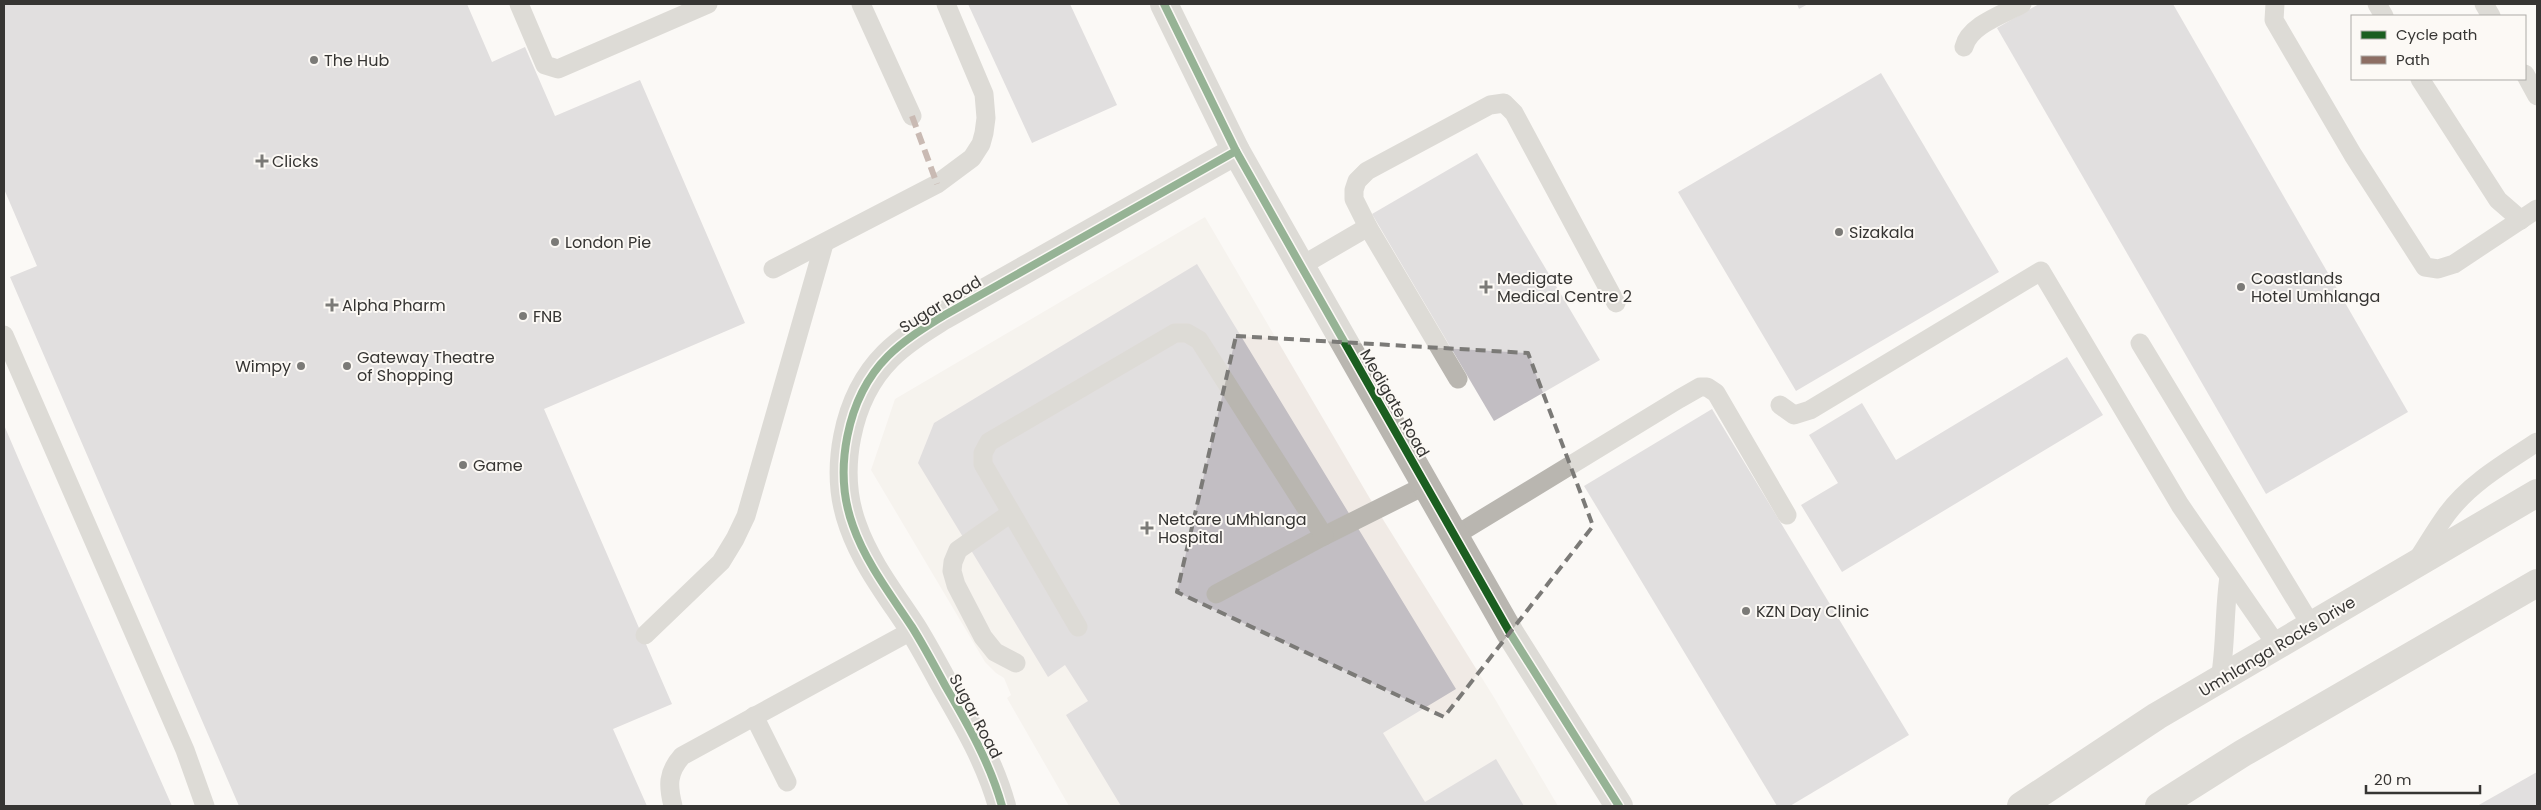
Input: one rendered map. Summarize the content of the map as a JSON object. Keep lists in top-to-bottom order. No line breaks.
{"streets":{"main road":["Umhlanga Rocks Drive"],"street":["Sugar Road","Medigate Road"]},"crossings":[["Sugar Road","Medigate Road"]],"places":{"other":["The Hub","Sizakala","London Pie","Coastlands Hotel Umhlanga","FNB","Wimpy","Gateway Theatre of Shopping","Game","KZN Day Clinic"],"health":["Clicks","Medigate Medical Centre 2","Alpha Pharm","Netcare uMhlanga Hospital"]},"legend":["Cycle path","Path"],"scale_bar":"20 m"}
